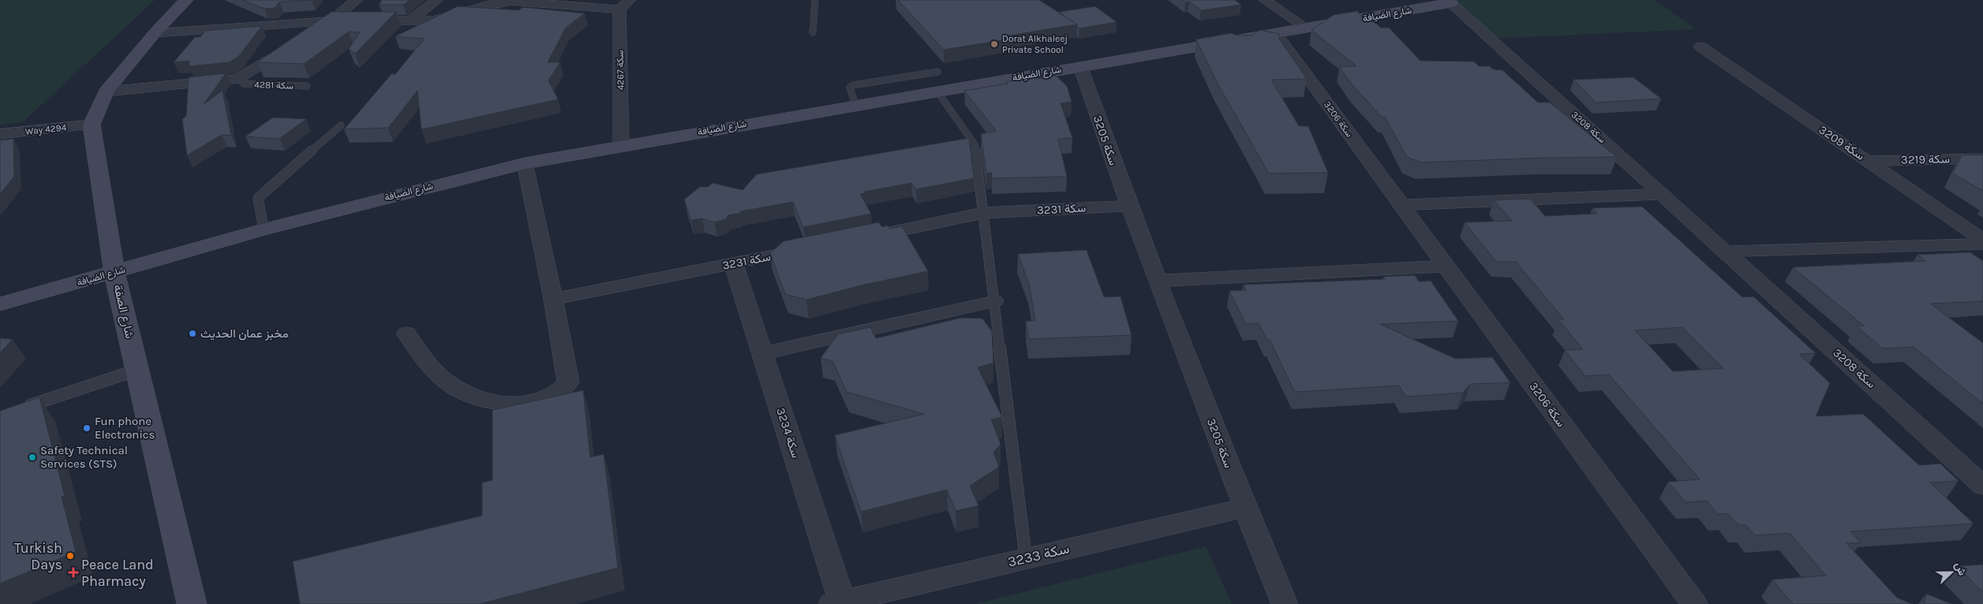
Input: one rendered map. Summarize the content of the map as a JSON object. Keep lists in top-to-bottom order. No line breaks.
{"streets":{"street":["شارع الضيافة","سكة 4267","سكة 4281","سكة 3206","سكة 3208","Way 4294","سكة 3205","سكة 3209","سكة 3219","سكة 3231","شارع الصفة","سكة 3234","سكة 3233"]},"crossings":[["شارع الضيافة","سكة 4267"],["شارع الضيافة","سكة 3206"],["شارع الضيافة","سكة 3208"],["شارع الضيافة","سكة 3205"],["شارع الضيافة","شارع الصفة"],["Way 4294","شارع الصفة"],["سكة 3205","سكة 3231"],["سكة 3205","سكة 3233"],["سكة 3209","سكة 3219"],["سكة 3231","سكة 3234"],["سكة 3234","سكة 3233"]],"places":{"other":["Dorat Alkhaleej Private School","مخبز عمان الحديث","Fun phone Electronics","Safety Technical Services (STS)","Turkish Days"],"health":["Peace Land Pharmacy"]},"north":"right"}
